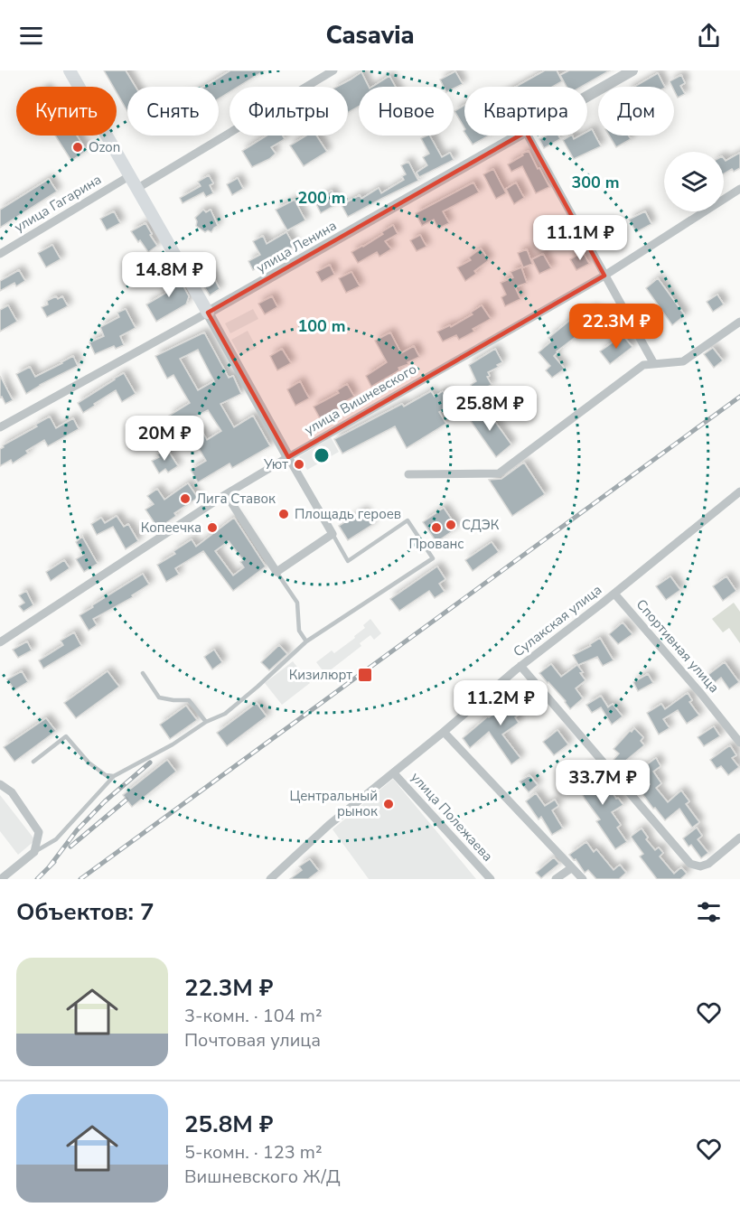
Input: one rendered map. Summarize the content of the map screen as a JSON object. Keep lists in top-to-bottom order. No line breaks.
{"streets":{"street":["улица Гагарина","улица Ленина","улица Вишневского","Сулакская улица","Спортивная улица","улица Полежаева"]},"crossings":[["Сулакская улица","Спортивная улица"],["Сулакская улица","улица Полежаева"]],"places":{"other":["Ozon","Уют","Лига Ставок","Площадь героев","СДЭК","Копеечка","Прованс","Центральный рынок"],"transit":["Кизилюрт"]},"page":{"header":"Casavia","chip":["Купить","Снять","Фильтры","Новое","Квартира","Дом"],"price":["11.1M ₽","14.8M ₽","22.3M ₽","25.8M ₽","20M ₽","11.2M ₽","33.7M ₽"],"heading":"Объектов: 7","list":[{"name":"22.3M ₽","note":"3-комн. · 104 m² · Почтовая улица"},{"name":"25.8M ₽","note":"5-комн. · 123 m² · Вишневского Ж/Д"}]},"rings":["300 m","200 m","100 m"]}
